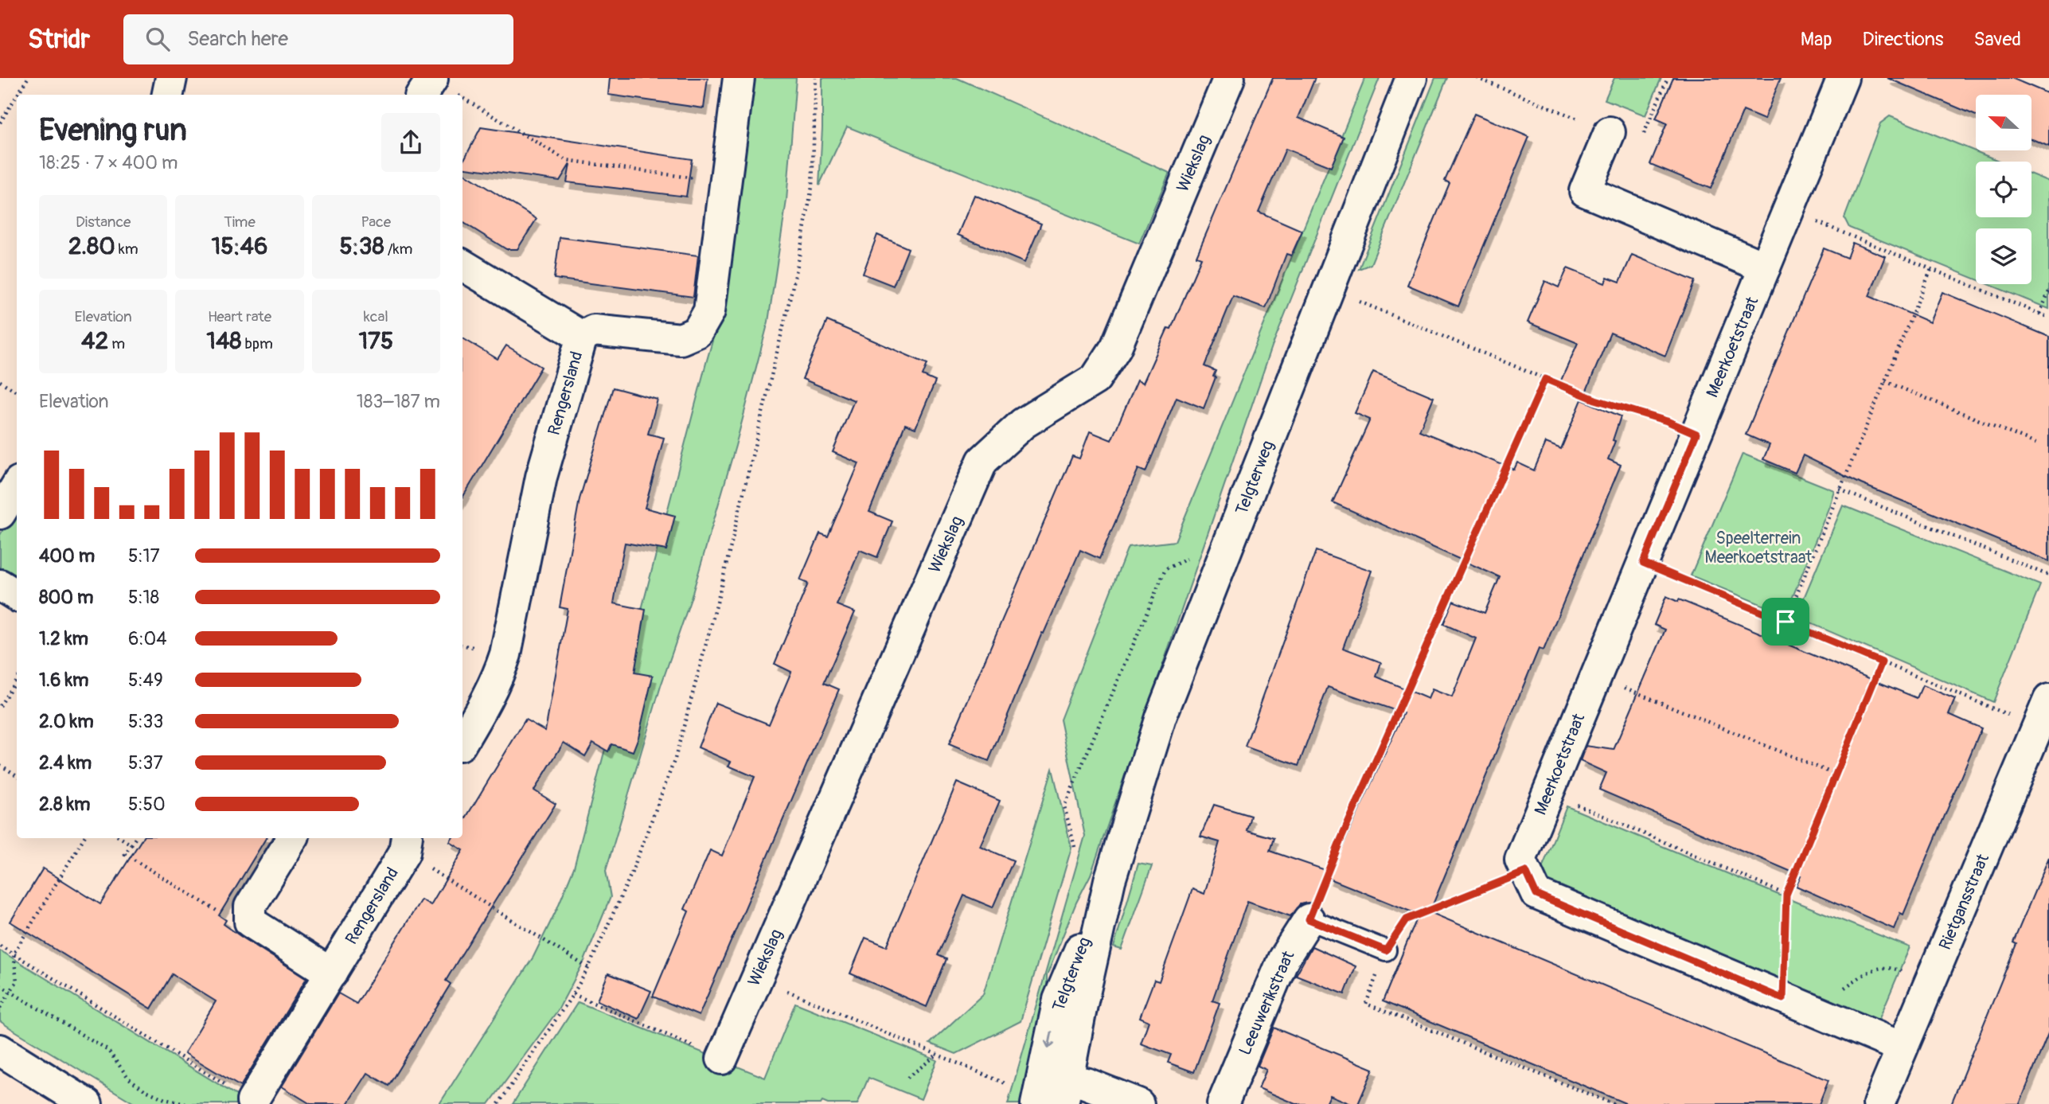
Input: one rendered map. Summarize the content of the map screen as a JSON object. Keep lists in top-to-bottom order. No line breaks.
{"streets":{"street":["Wiekslag","Meerkoetstraat","Rengersland","Telgterweg","Rietgansstraat","Leeuwerikstraat"]},"crossings":[["Meerkoetstraat","Rietgansstraat"]],"parks":["Speelterrein Meerkoetstraat"],"north":"left","page":{"header":"Stridr","search":"Search here","nav":["Map","Directions","Saved"],"heading":["Evening run","18:25 · 7 × 400 m"],"stats":[["Distance","2.80 km"],["Time","15:46"],["Pace","5:38 /km"],["Elevation","42 m"],["Heart rate","148 bpm"],["kcal","175"]],"chart":["Elevation","183–187 m"],"list":[{"name":"400 m","note":"5:17"},{"name":"800 m","note":"5:18"},{"name":"1.2 km","note":"6:04"},{"name":"1.6 km","note":"5:49"},{"name":"2.0 km","note":"5:33"},{"name":"2.4 km","note":"5:37"},{"name":"2.8 km","note":"5:50"}]}}
